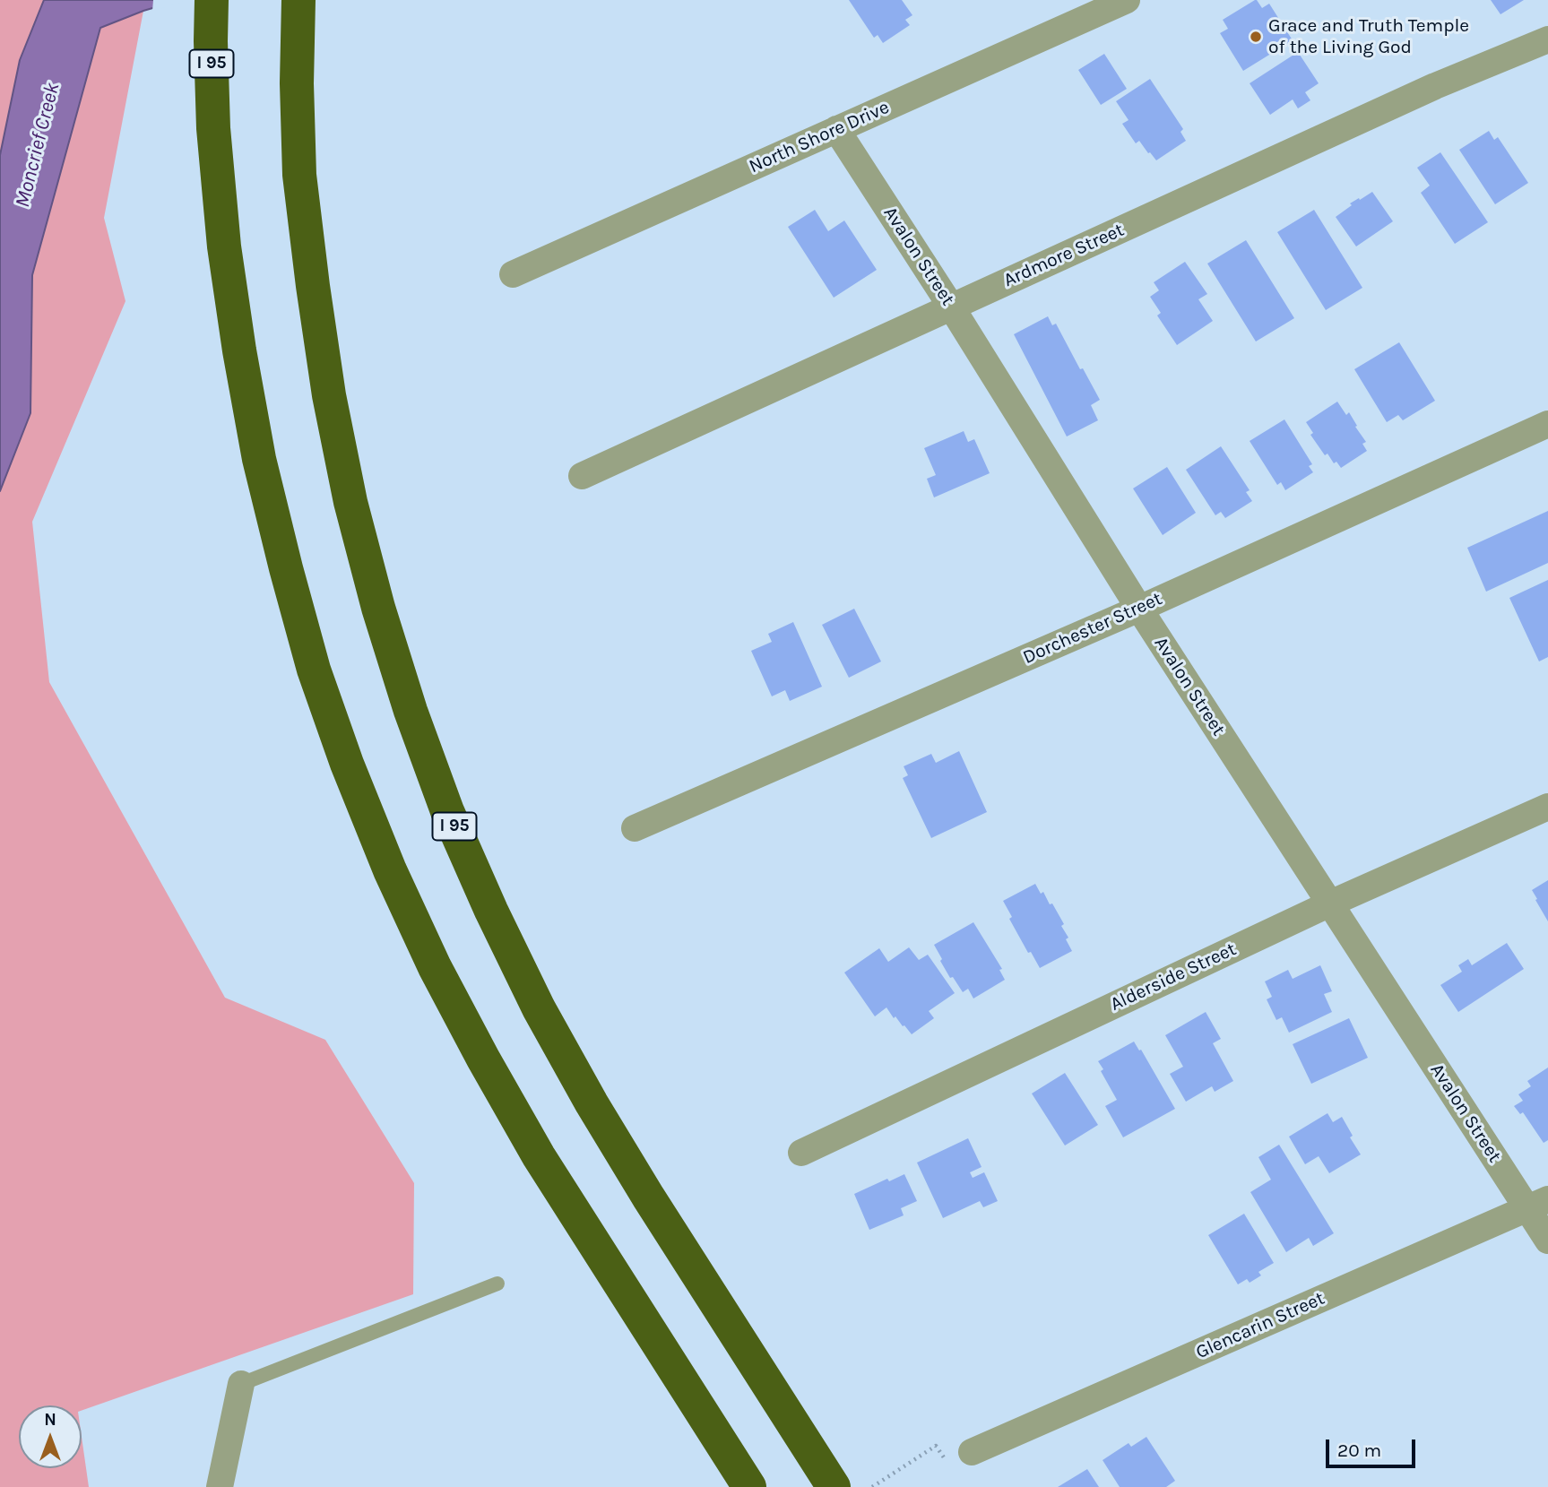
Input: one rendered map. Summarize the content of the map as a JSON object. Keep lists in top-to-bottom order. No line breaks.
{"streets":{"highway":["I 95"],"street":["North Shore Drive","Ardmore Street","Avalon Street","Dorchester Street","Alderside Street","Glencarin Street"]},"crossings":[["North Shore Drive","Avalon Street"],["Ardmore Street","Avalon Street"],["Avalon Street","Dorchester Street"],["Avalon Street","Alderside Street"],["Avalon Street","Glencarin Street"]],"water":["Moncrief Creek"],"places":["Grace and Truth Temple of the Living God"],"scale_bar":"20 m","north":"top"}
